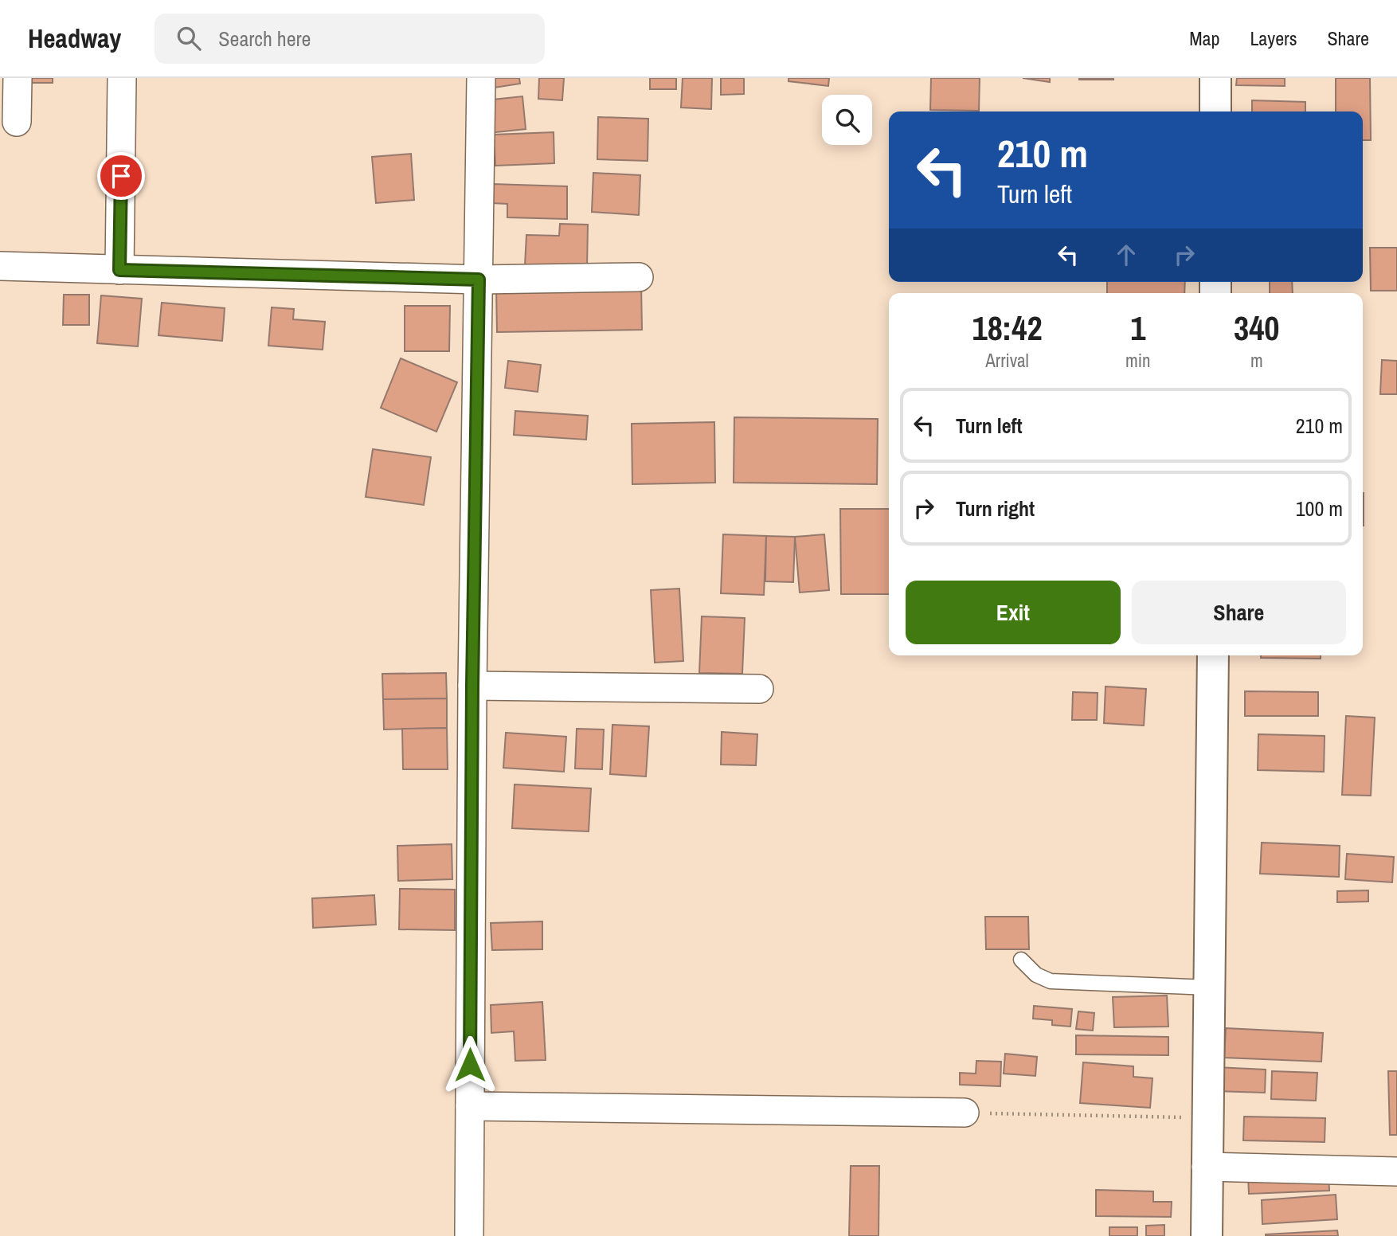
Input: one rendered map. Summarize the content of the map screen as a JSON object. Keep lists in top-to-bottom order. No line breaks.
{"page":{"header":"Headway","search":"Search here","nav":["Map","Layers","Share"],"turn":["210 m","Turn left"],"eta":["18:42","Arrival","1","min","340","m"],"list":[{"name":"Turn left","value":"210 m"},{"name":"Turn right","value":"100 m"}],"buttons":["Exit","Share"]}}
